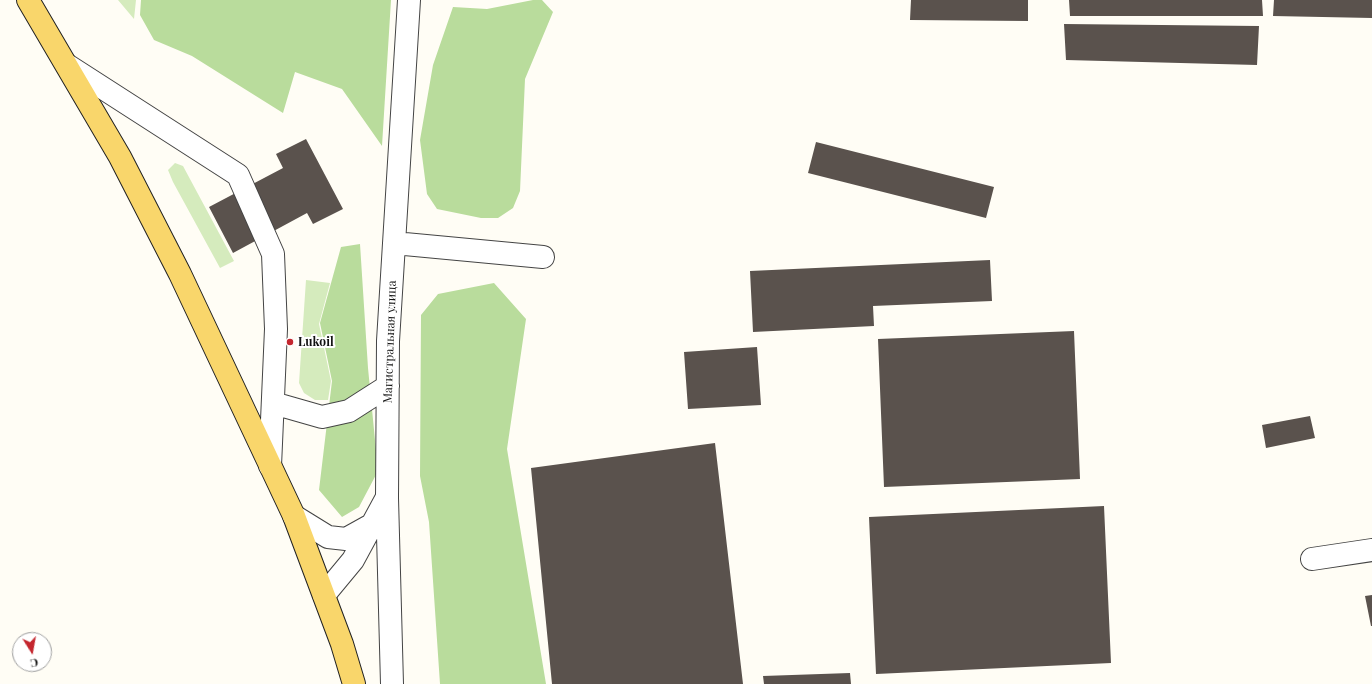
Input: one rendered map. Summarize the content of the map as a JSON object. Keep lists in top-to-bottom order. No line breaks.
{"streets":{"street":["Магистральная улица"]},"places":["Lukoil"],"north":"bottom"}
